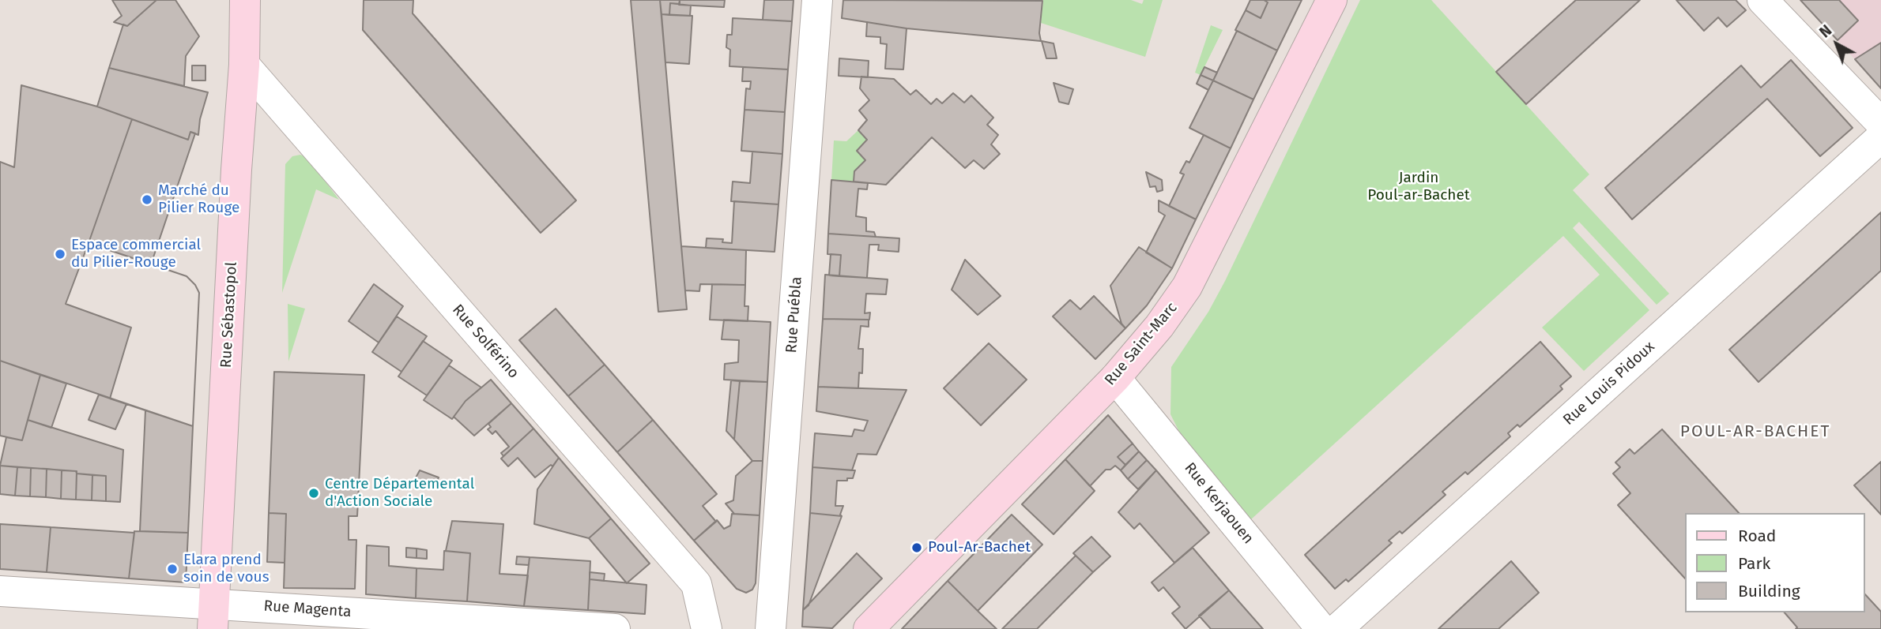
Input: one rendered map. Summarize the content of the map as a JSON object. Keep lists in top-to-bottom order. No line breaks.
{"streets":{"street":["Rue Sébastopol","Rue Puébla","Rue Solférino","Rue Saint-Marc","Rue Louis Pidoux","Rue Kerjaouen","Rue Magenta"]},"crossings":[["Rue Sébastopol","Rue Solférino"],["Rue Sébastopol","Rue Magenta"],["Rue Saint-Marc","Rue Kerjaouen"]],"districts":["POUL-AR-BACHET"],"parks":["Jardin Poul-ar-Bachet"],"places":["Marché du Pilier Rouge","Espace commercial du Pilier-Rouge","Centre Départemental d'Action Sociale","Poul-Ar-Bachet","Elara prend soin de vous"],"legend":["Road","Park","Building"],"north":"top left"}
